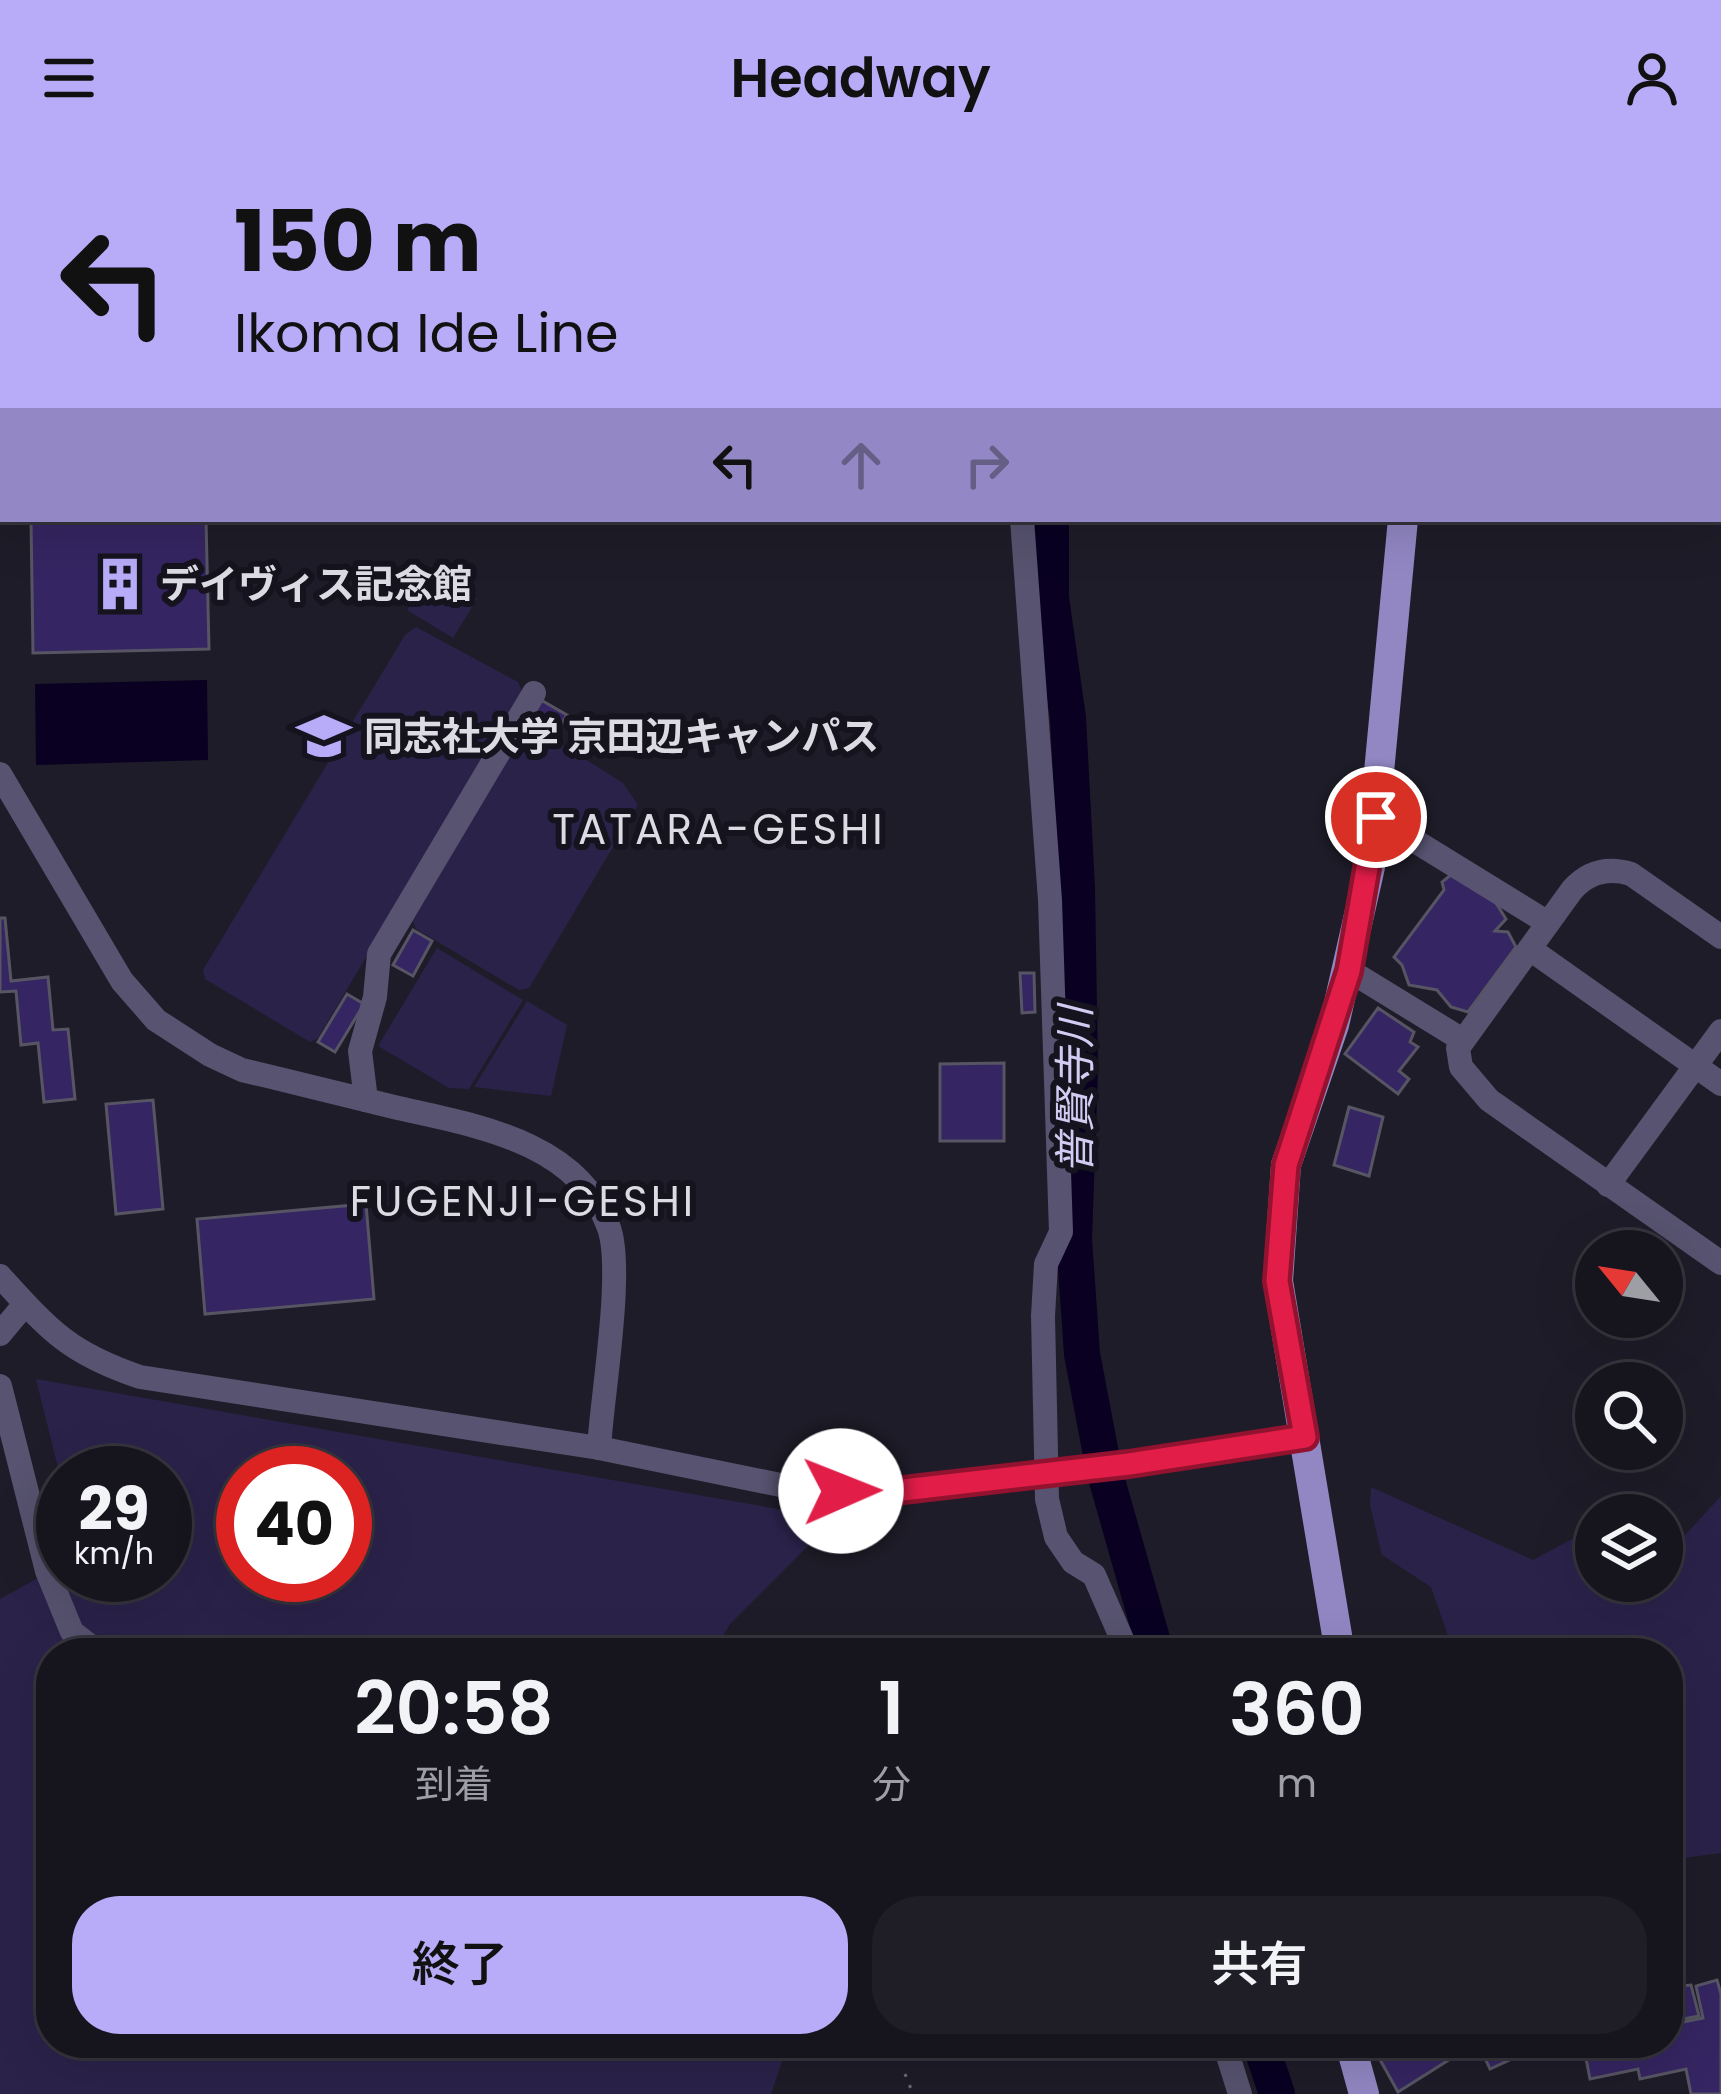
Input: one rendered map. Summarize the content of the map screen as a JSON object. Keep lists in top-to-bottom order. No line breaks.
{"districts":["TATARA-GESHI","FUGENJI-GESHI"],"water":["普賢寺川"],"places":{"building":["デイヴィス記念館"],"school or university":["同志社大学 京田辺キャンパス"]},"north":"top left","page":{"header":"Headway","turn":["150 m","Ikoma Ide Line"],"speed":"29 km/h","limit":"40","eta":["20:58","到着","1","分","360","m"],"buttons":["終了","共有"]}}
